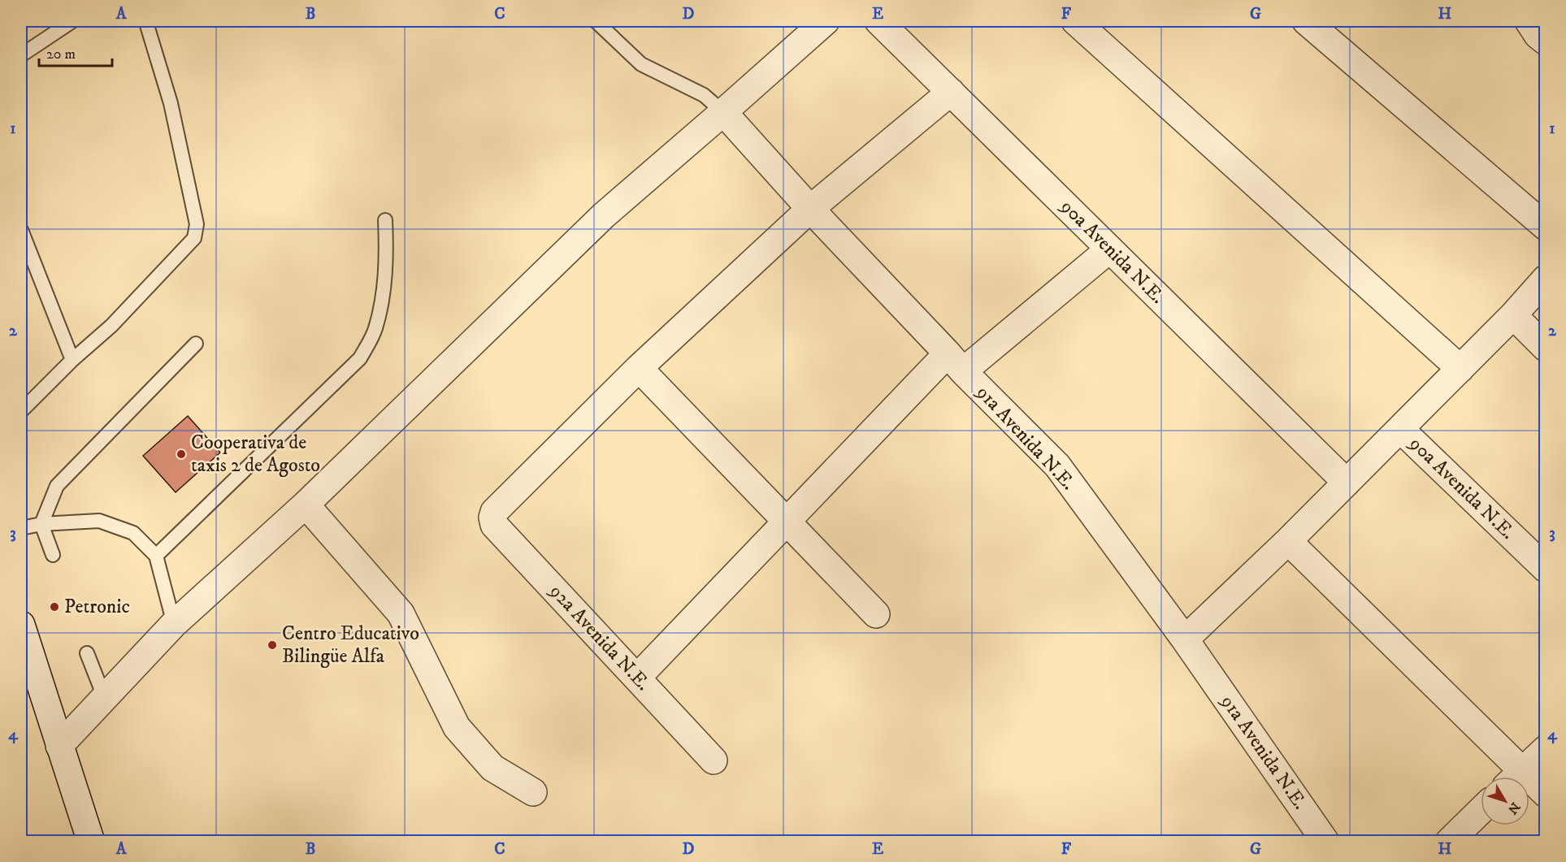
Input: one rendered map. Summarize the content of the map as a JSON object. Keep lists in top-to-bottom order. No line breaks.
{"streets":{"street":["90a Avenida N.E.","91a Avenida N.E.","92a Avenida N.E."]},"places":["Cooperativa de taxis 2 de Agosto","Petronic","Centro Educativo Bilingüe Alfa"],"scale_bar":"20 m","north":"bottom right","grid":{"columns":["A","B","C","D","E","F","G","H"],"rows":["1","2","3","4"]}}
